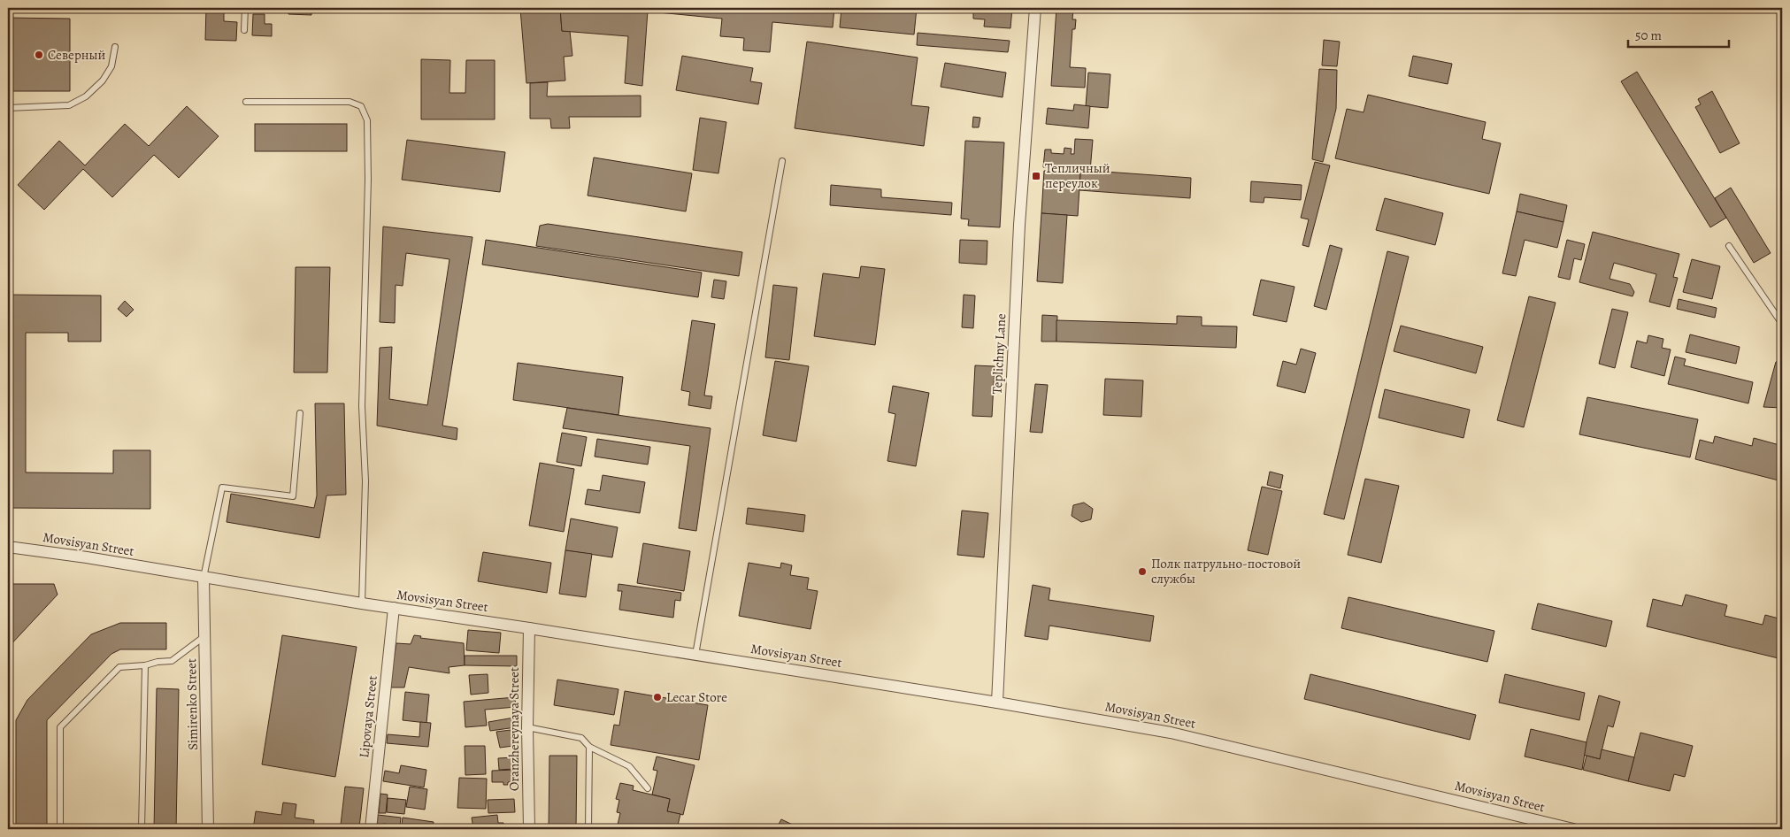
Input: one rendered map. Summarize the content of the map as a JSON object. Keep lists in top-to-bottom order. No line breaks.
{"streets":{"street":["Teplichny Lane","Movsisyan Street","Simirenko Street","Lipovaya Street","Oranzhereynaya Street"]},"crossings":[["Teplichny Lane","Movsisyan Street"],["Movsisyan Street","Simirenko Street"],["Movsisyan Street","Lipovaya Street"],["Movsisyan Street","Oranzhereynaya Street"]],"places":{"other":["Северный","Полк патрульно-постовой службы","Lecar Store"],"transit":["Тепличный переулок"]},"scale_bar":"50 m"}
